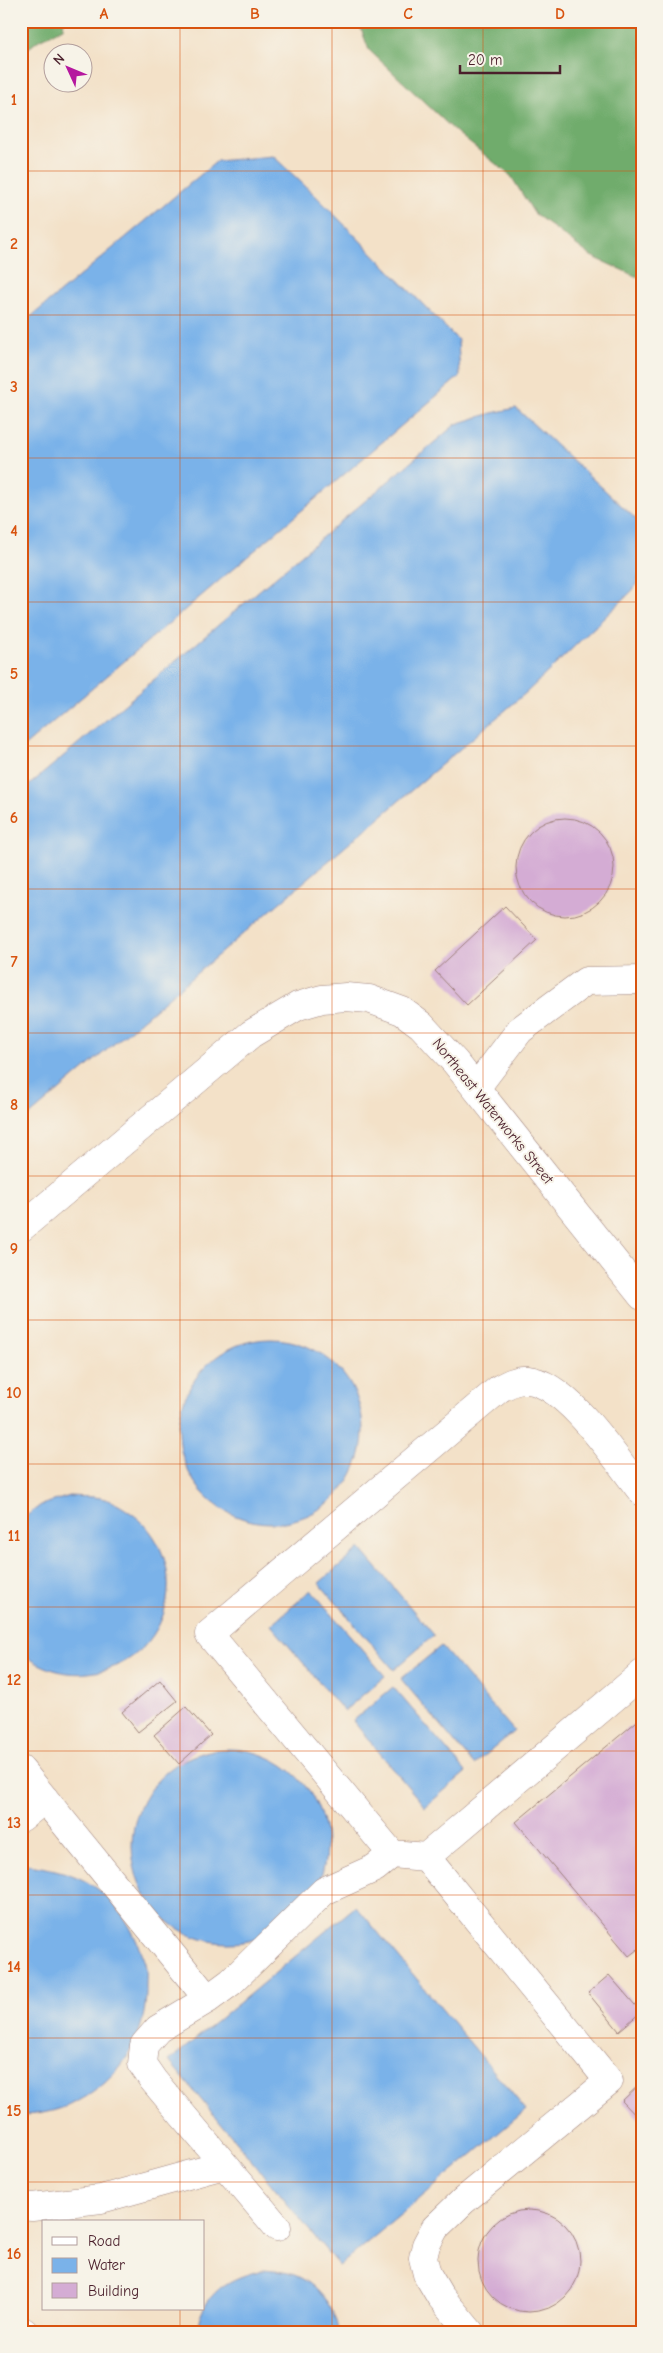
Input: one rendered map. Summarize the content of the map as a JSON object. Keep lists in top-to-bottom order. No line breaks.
{"streets":{"street":["Northeast Waterworks Street"]},"legend":["Road","Water","Building"],"scale_bar":"20 m","north":"top left","grid":{"columns":["A","B","C","D"],"rows":["1","2","3","4","5","6","7","8","9","10","11","12","13","14","15","16"]}}
